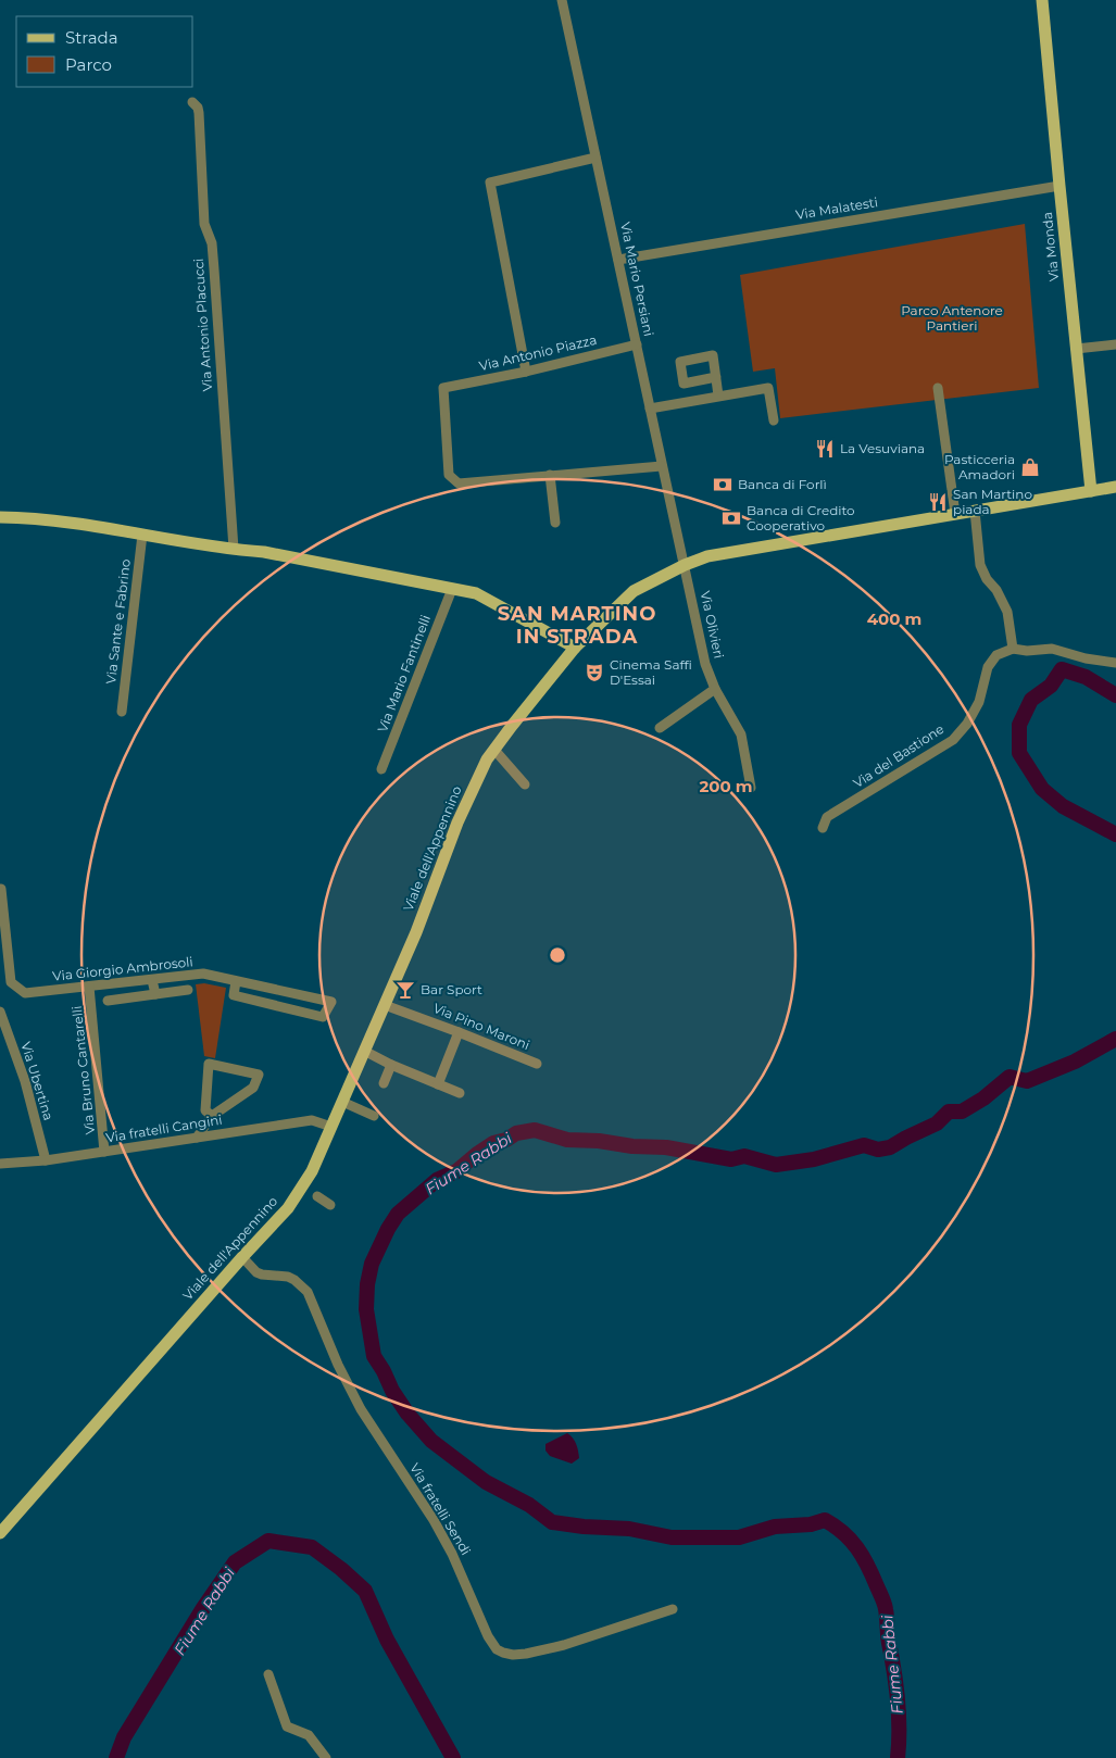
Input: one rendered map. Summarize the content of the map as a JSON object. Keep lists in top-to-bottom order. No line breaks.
{"streets":{"main road":["Via Monda","Viale dell'Appennino"],"street":["Via Malatesti","Via Mario Persiani","Via Antonio Placucci","Via Antonio Piazza","Via Sante e Fabrino","Via Olivieri","Via Mario Fantinelli","Via del Bastione","Via Giorgio Ambrosoli","Via Pino Maroni","Via Bruno Cantarelli","Via Ubertina","Via fratelli Cangini","Via fratelli Sendi"]},"crossings":[["Via Malatesti","Via Monda"],["Via Malatesti","Via Mario Persiani"],["Via Monda","Viale dell'Appennino"],["Via Mario Persiani","Via Antonio Piazza"],["Via Mario Persiani","Via Olivieri"],["Via Mario Persiani","Viale dell'Appennino"],["Via Olivieri","Viale dell'Appennino"],["Viale dell'Appennino","Via Pino Maroni"],["Viale dell'Appennino","Via fratelli Cangini"],["Viale dell'Appennino","Via fratelli Sendi"],["Via Giorgio Ambrosoli","Via Bruno Cantarelli"],["Via Bruno Cantarelli","Via fratelli Cangini"],["Via Ubertina","Via fratelli Cangini"]],"districts":["SAN MARTINO IN STRADA"],"water":["Fiume Rabbi"],"parks":["Parco Antenore Pantieri"],"places":{"restaurant":["La Vesuviana","San Martino piada"],"shop":["Pasticceria Amadori"],"bank":["Banca di Forlì","Banca di Credito Cooperativo"],"theatre":["Cinema Saffi D'Essai"],"bar":["Bar Sport"]},"legend":["Strada","Parco"],"rings":["400 m","200 m"]}
